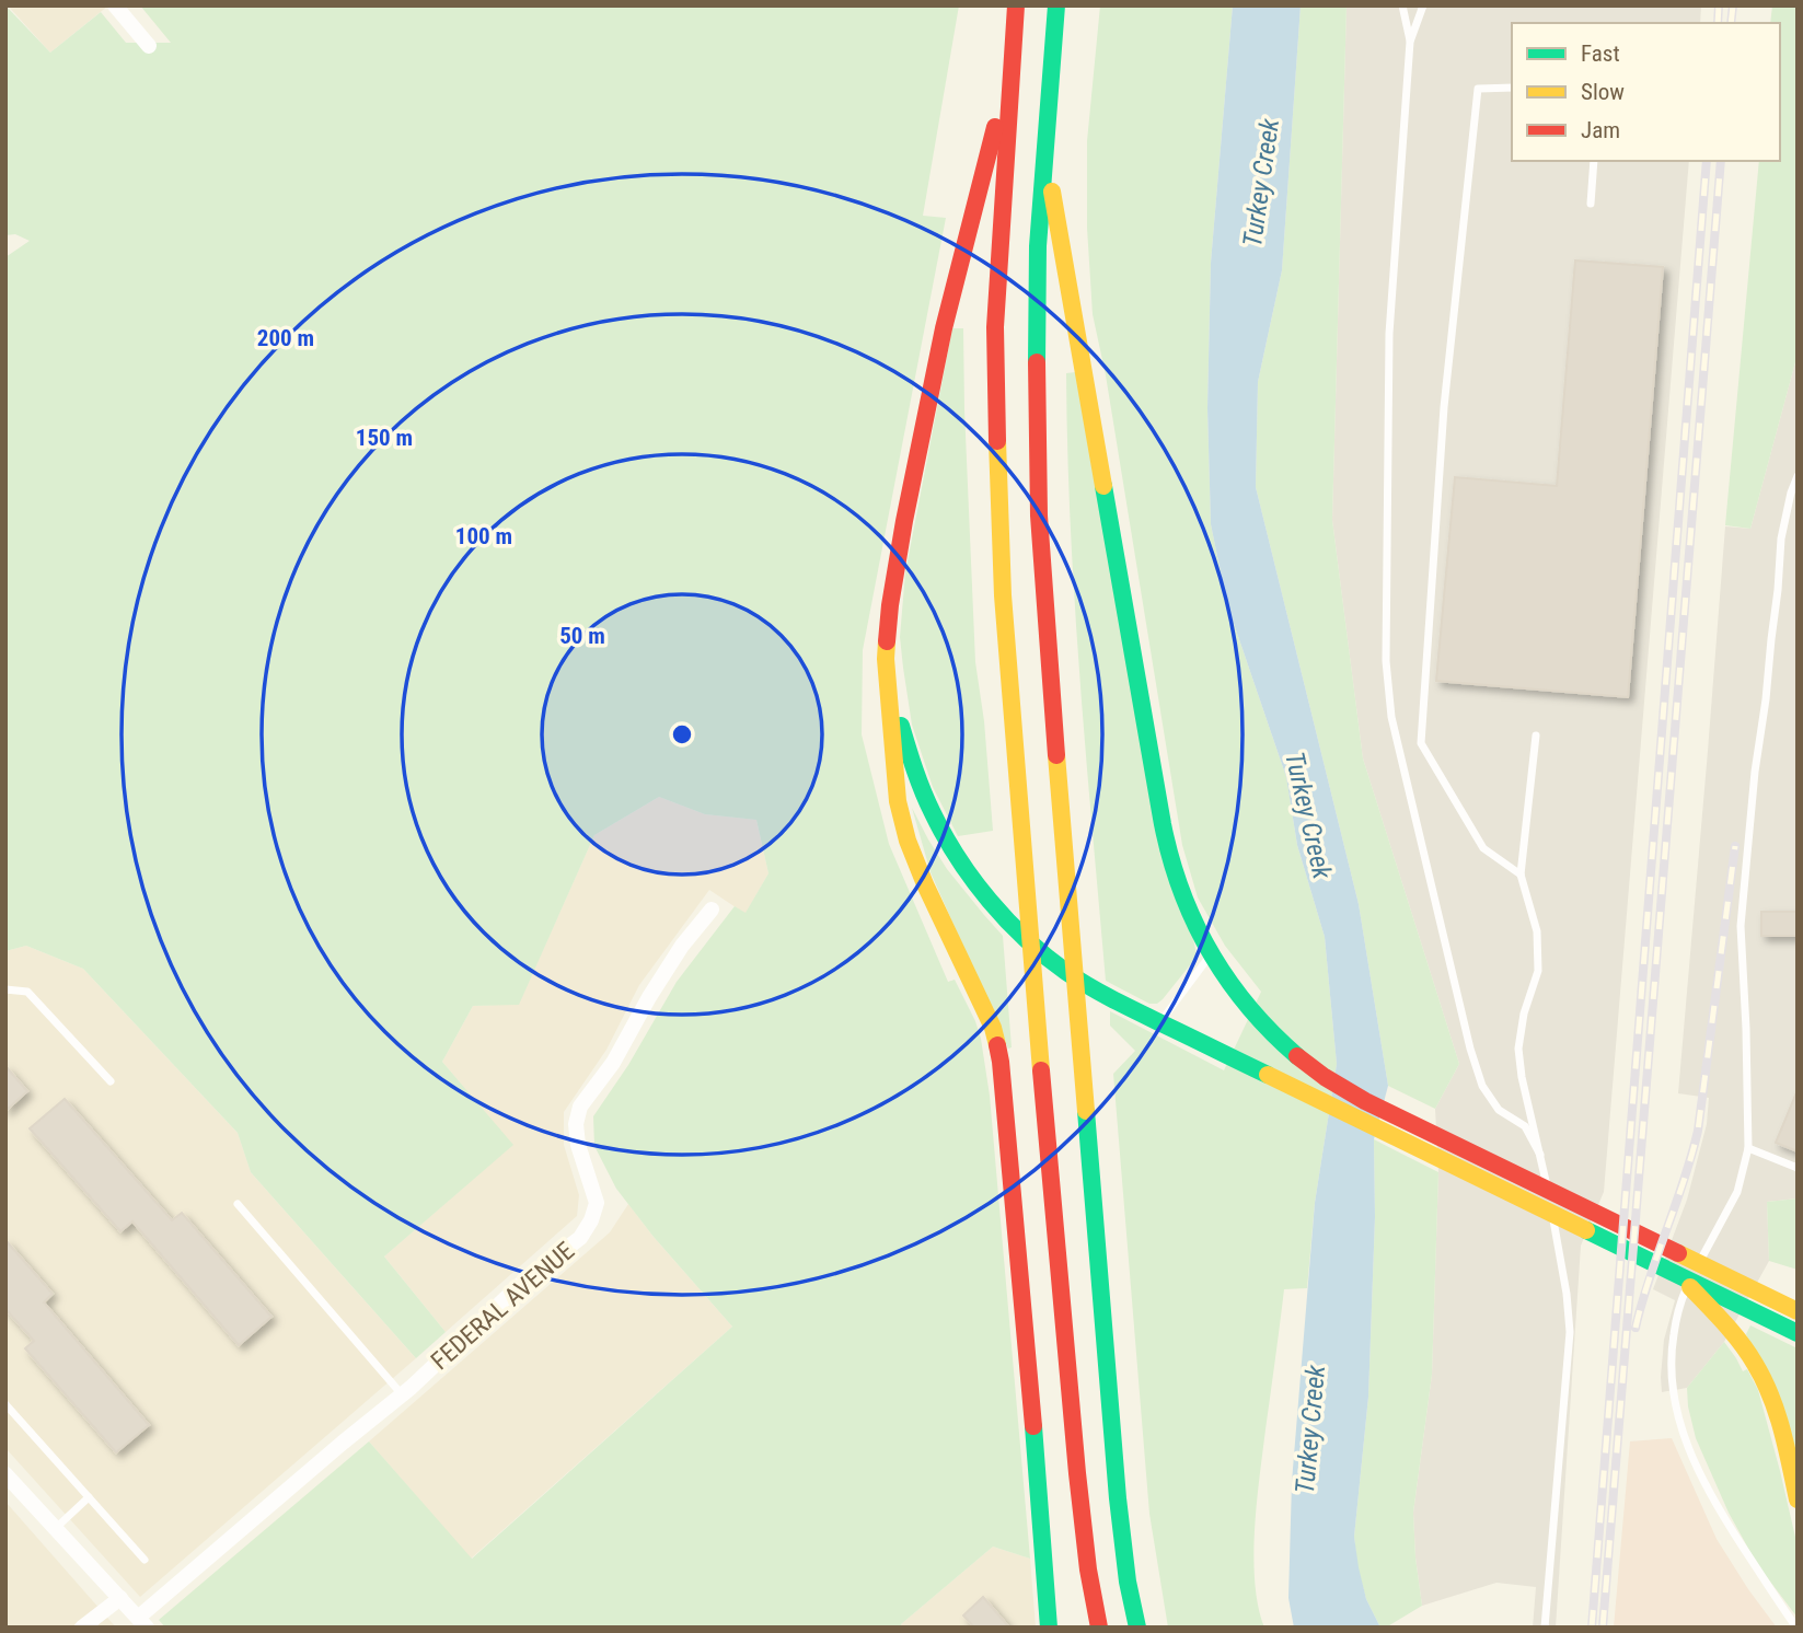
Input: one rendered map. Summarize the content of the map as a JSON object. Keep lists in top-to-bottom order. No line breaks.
{"streets":{"street":["FEDERAL AVENUE"]},"water":["Turkey Creek"],"legend":["Fast","Slow","Jam"],"rings":["200 m","150 m","100 m","50 m"]}
